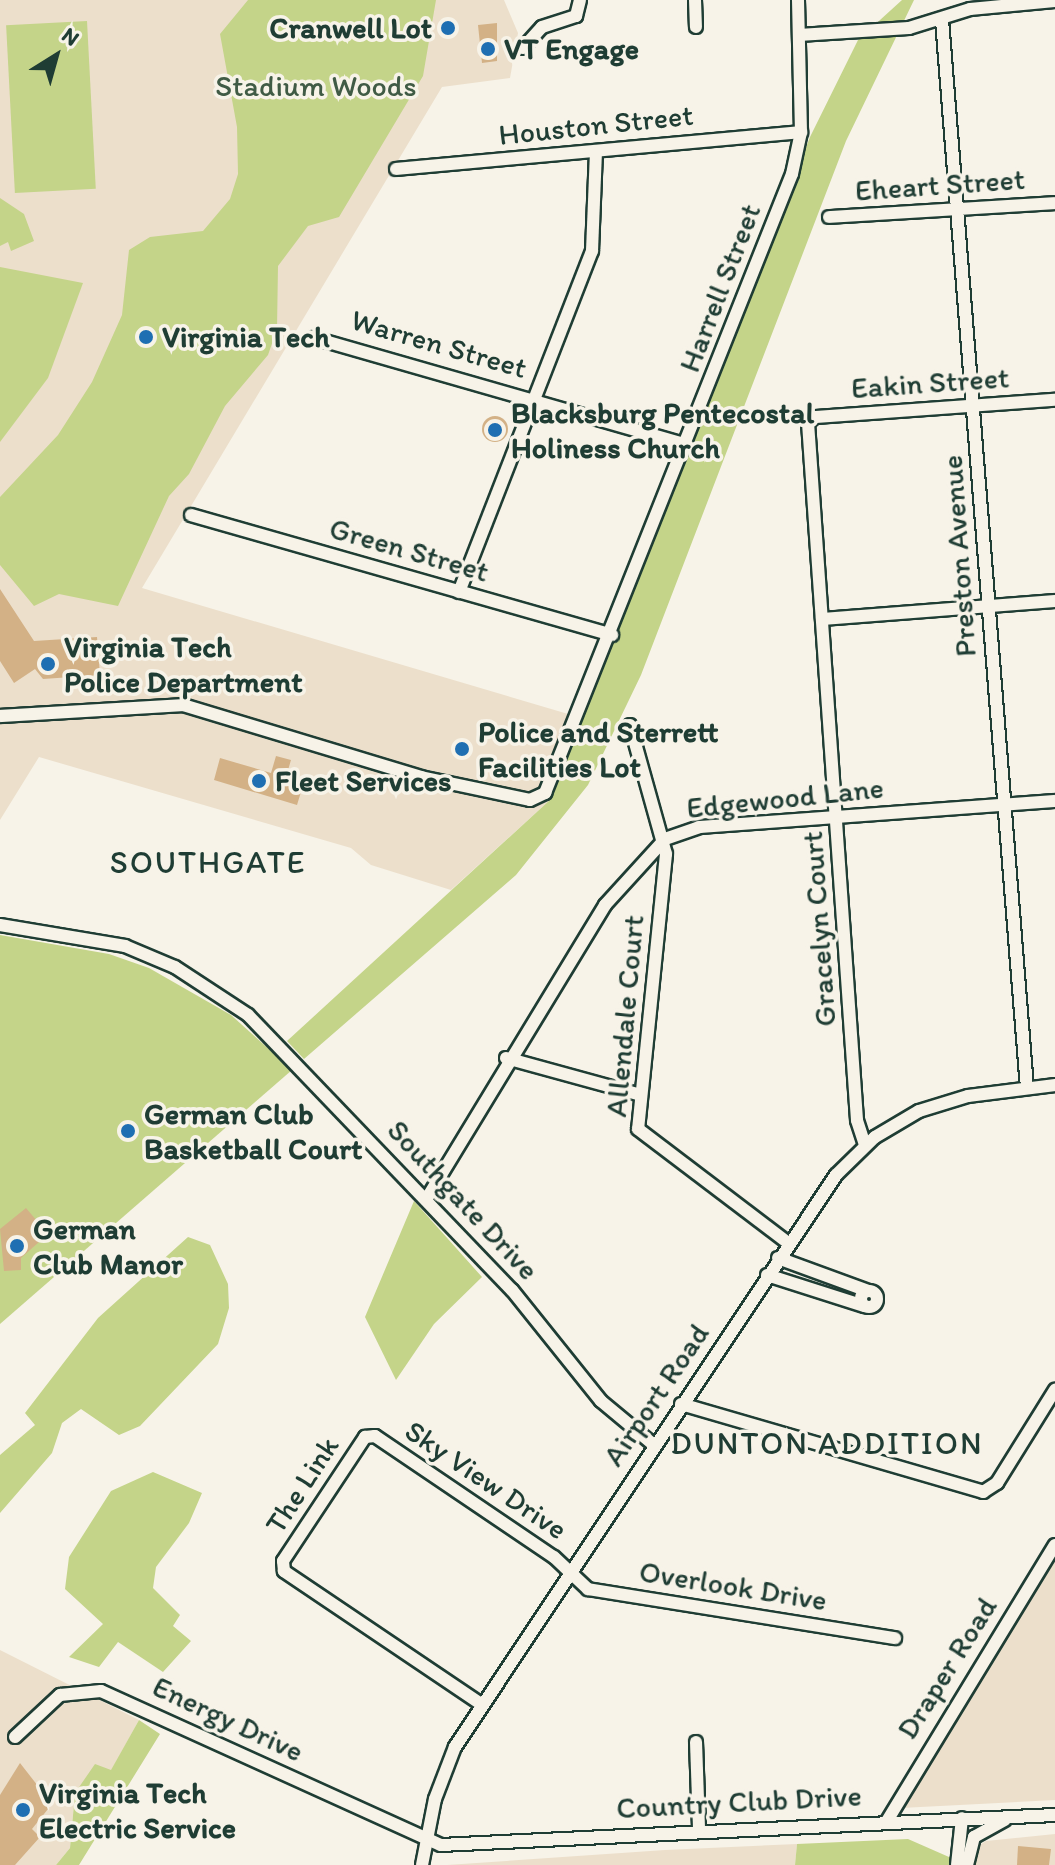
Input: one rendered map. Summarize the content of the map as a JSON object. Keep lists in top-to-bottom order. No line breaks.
{"streets":{"street":["Houston Street","Eheart Street","Harrell Street","Warren Street","Eakin Street","Green Street","Preston Avenue","Edgewood Lane","Gracelyn Court","Allendale Court","Southgate Drive","Airport Road","Sky View Drive","The Link","Overlook Drive","Draper Road","Energy Drive","Country Club Drive"]},"crossings":[["Houston Street","Harrell Street"],["Eheart Street","Preston Avenue"],["Harrell Street","Warren Street"],["Harrell Street","Green Street"],["Eakin Street","Preston Avenue"],["Eakin Street","Gracelyn Court"],["Preston Avenue","Edgewood Lane"],["Preston Avenue","Airport Road"],["Edgewood Lane","Gracelyn Court"],["Edgewood Lane","Allendale Court"],["Edgewood Lane","Southgate Drive"],["Gracelyn Court","Airport Road"],["Allendale Court","Airport Road"],["Southgate Drive","Airport Road"],["Airport Road","Sky View Drive"],["Airport Road","The Link"],["Airport Road","Overlook Drive"],["Airport Road","Energy Drive"],["Airport Road","Country Club Drive"],["Sky View Drive","The Link"],["Sky View Drive","Overlook Drive"],["Draper Road","Country Club Drive"],["Energy Drive","Country Club Drive"]],"districts":["SOUTHGATE","DUNTON ADDITION"],"parks":["Stadium Woods"],"places":["Cranwell Lot","VT Engage","Virginia Tech","Blacksburg Pentecostal Holiness Church","Virginia Tech Police Department","Police and Sterrett Facilities Lot","Fleet Services","German Club Basketball Court","German Club Manor","Virginia Tech Electric Service"],"north":"top right"}
